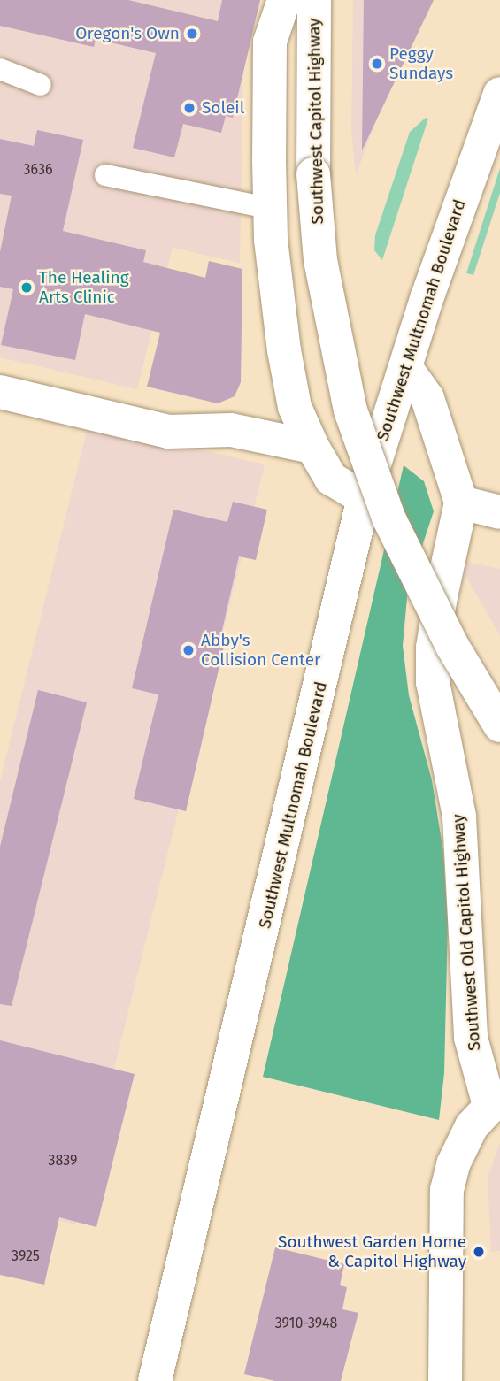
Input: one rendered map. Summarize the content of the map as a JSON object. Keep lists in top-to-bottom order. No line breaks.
{"streets":{"street":["Southwest Capitol Highway","Southwest Multnomah Boulevard","Southwest Old Capitol Highway"]},"places":["Oregon's Own","Peggy Sundays","Soleil","The Healing Arts Clinic","Abby's Collision Center","Southwest Garden Home & Capitol Highway"],"house_numbers":["3636","3839","3925","3910-3948"]}
